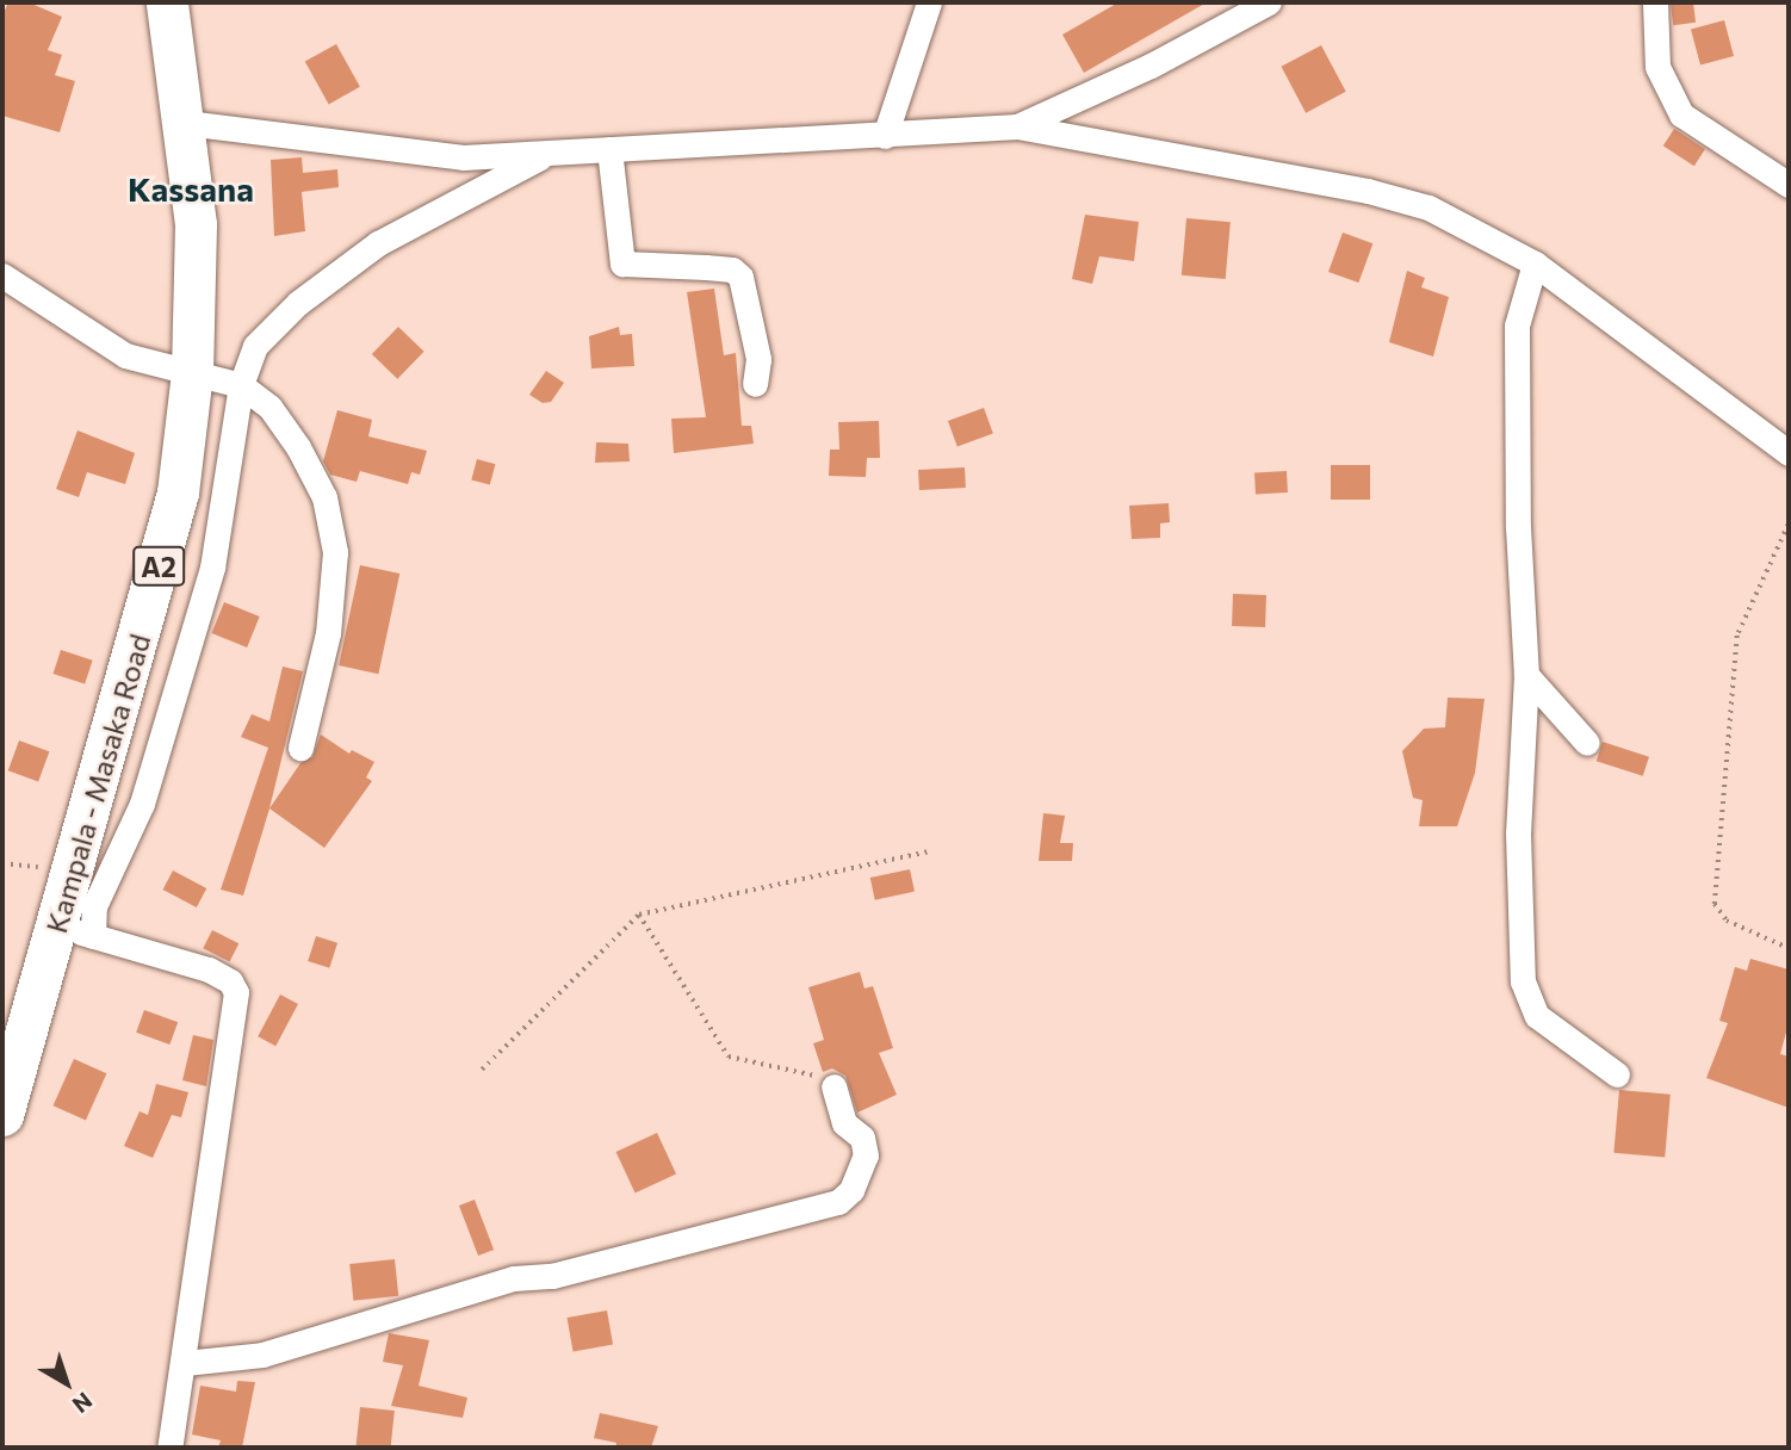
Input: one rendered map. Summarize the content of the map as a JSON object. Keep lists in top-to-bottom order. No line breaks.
{"streets":{"main road":["A2","Kampala - Masaka Road"]},"districts":["Kassana"],"north":"bottom right"}
